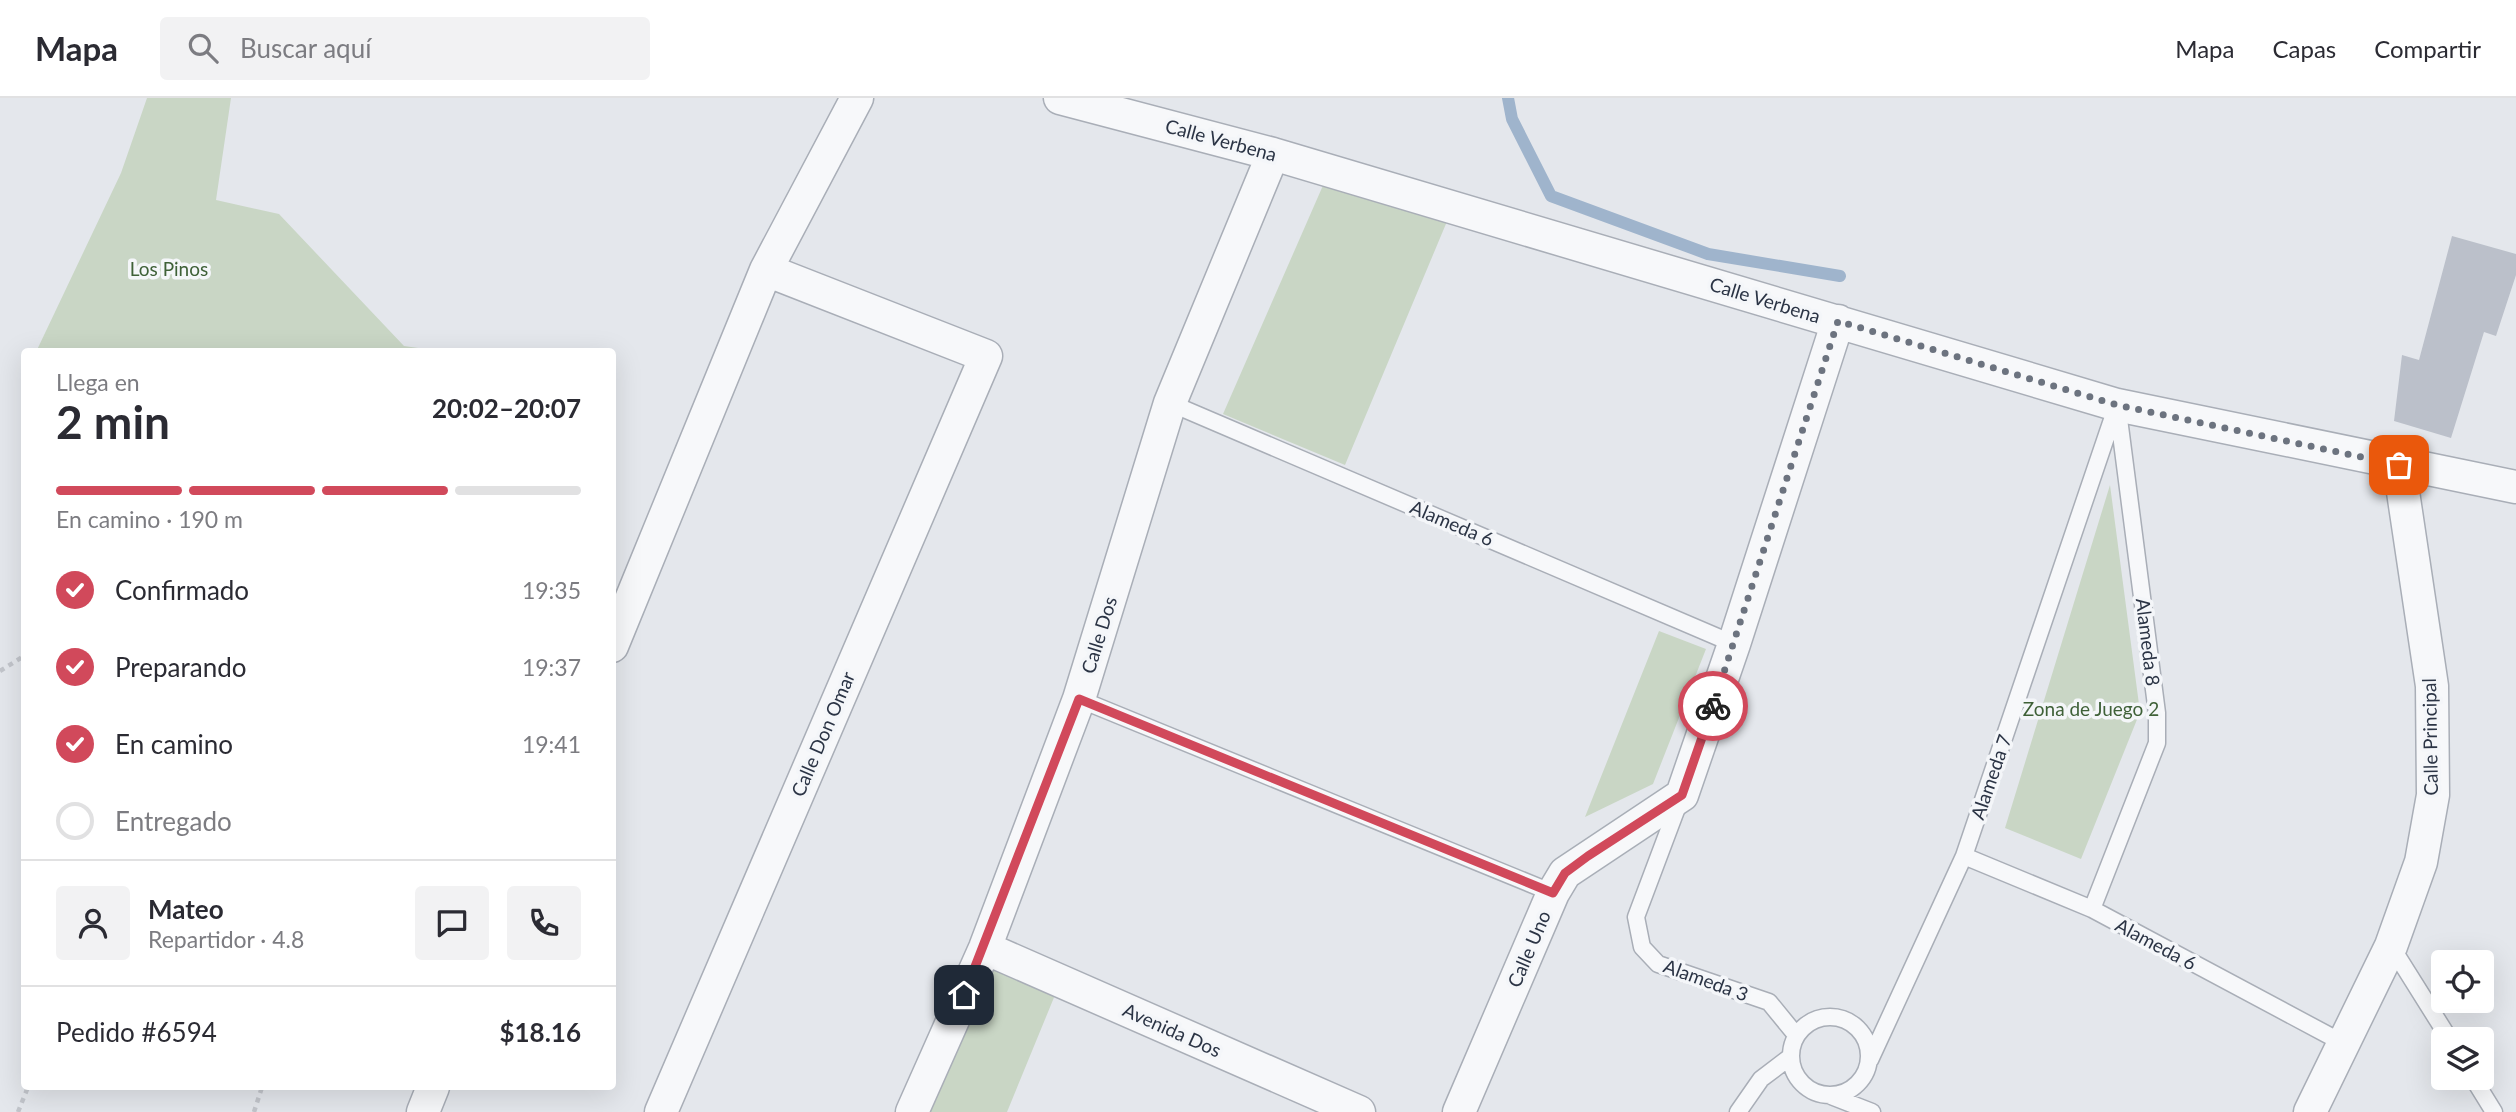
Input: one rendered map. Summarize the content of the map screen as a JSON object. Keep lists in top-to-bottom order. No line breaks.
{"streets":{"street":["Calle Verbena","Calle Dos","Calle Don Omar","Calle Principal","Calle Uno","Avenida Dos"],"lane":["Alameda 6","Alameda 8","Alameda 7","Alameda 3"]},"crossings":[["Calle Verbena","Calle Dos"],["Calle Verbena","Alameda 8"],["Calle Verbena","Calle Principal"],["Calle Verbena","Alameda 7"],["Alameda 6","Calle Dos"],["Alameda 6","Alameda 8"],["Alameda 6","Calle Principal"],["Alameda 6","Alameda 7"],["Calle Dos","Avenida Dos"],["Alameda 8","Alameda 7"],["Alameda 7","Alameda 3"],["Calle Uno","Alameda 3"]],"parks":["Los Pinos","Zona de Juego 2"],"page":{"header":"Mapa","search":"Buscar aquí","nav":["Mapa","Capas","Compartir"],"heading":["2 min","Llega en","20:02–20:07"],"panel":["Mateo","Repartidor · 4.8","Pedido #6594","$18.16"],"bar":"En camino · 190 m","list":[["Confirmado","19:35"],["Preparando","19:37"],["En camino","19:41"],"Entregado"]}}
